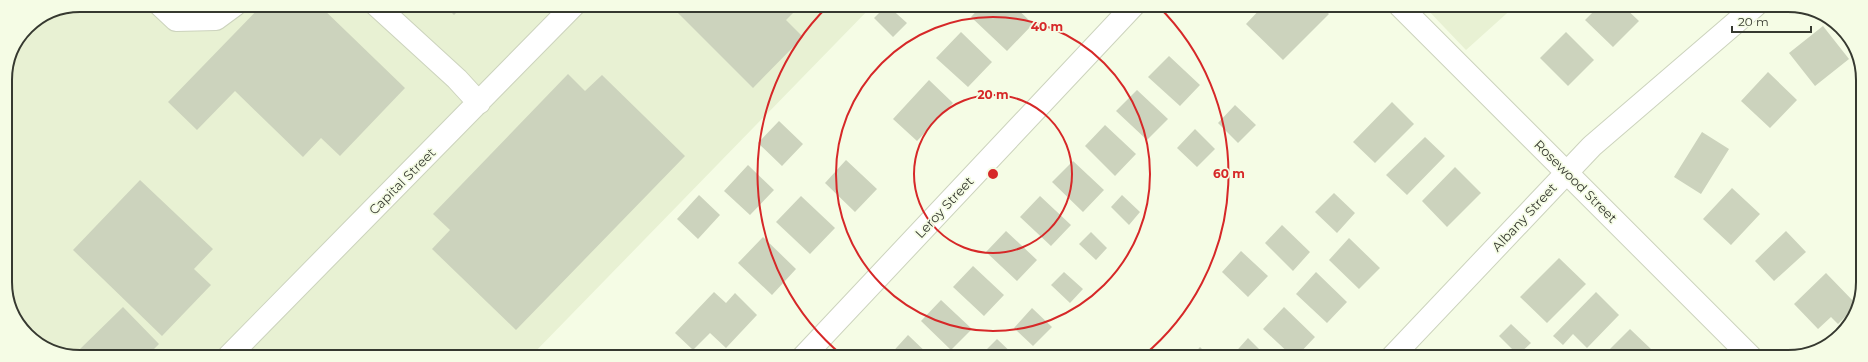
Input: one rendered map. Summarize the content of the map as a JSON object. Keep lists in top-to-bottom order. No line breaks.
{"streets":{"street":["Capital Street","Rosewood Street","Leroy Street","Albany Street"]},"crossings":[["Rosewood Street","Albany Street"]],"scale_bar":"20 m","rings":["40 m","20 m","60 m"]}
